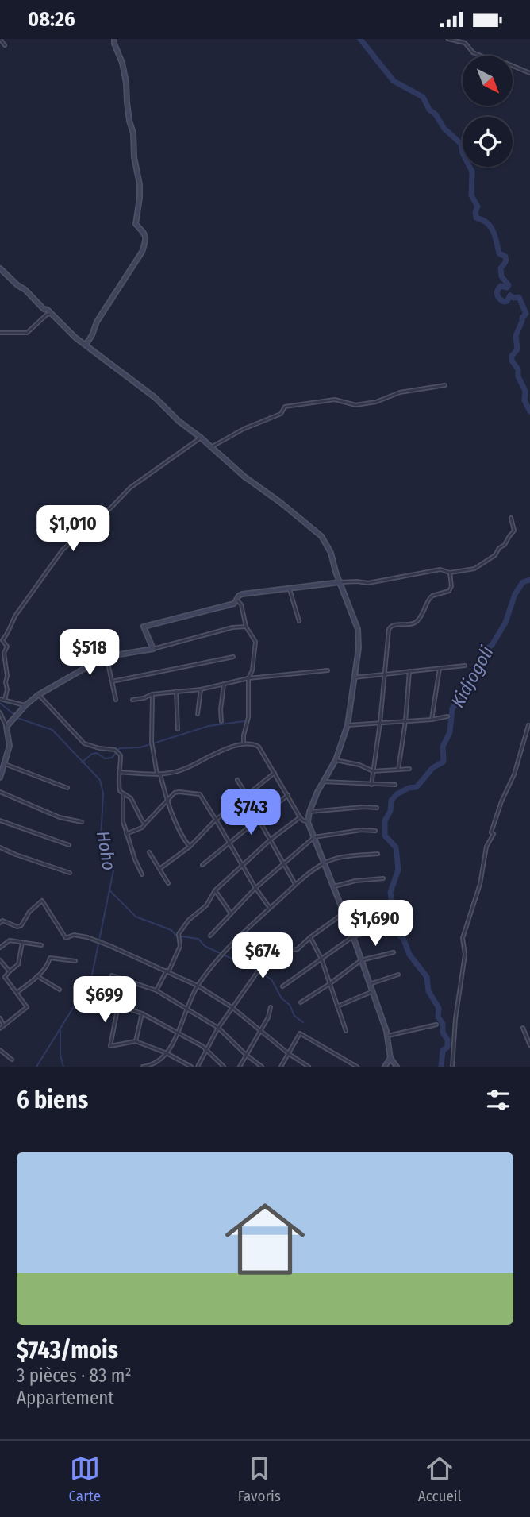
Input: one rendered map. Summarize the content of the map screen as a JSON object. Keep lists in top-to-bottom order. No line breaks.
{"water":["Kidjogoli","Hoho"],"north":"bottom right","page":{"status":"08:26","price":["$1,010","$518","$743","$1,690","$674","$699"],"heading":"6 biens","list":[{"name":"$743/mois","note":"3 pièces · 83 m² · Appartement"}],"tabs":["Carte","Favoris","Accueil"]}}
